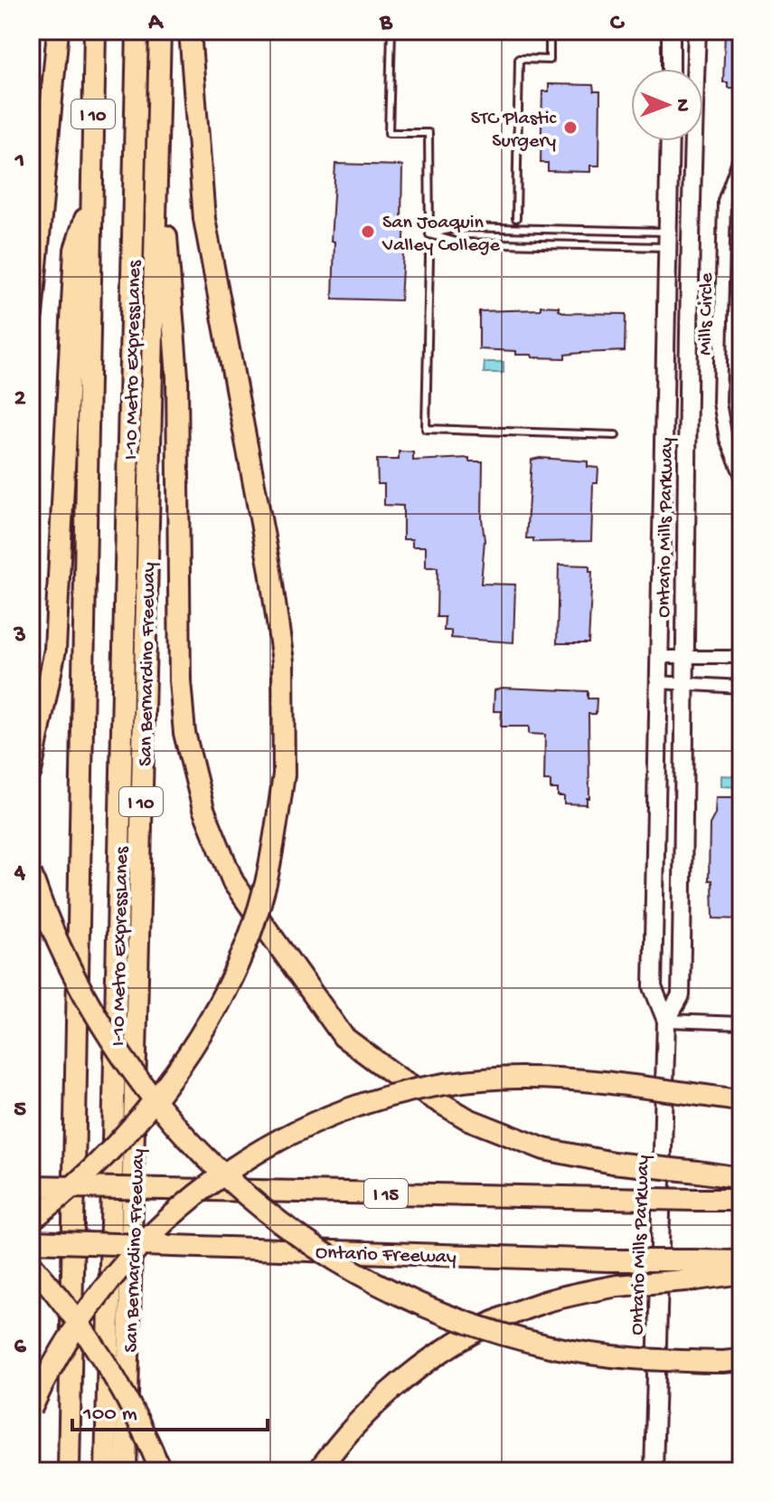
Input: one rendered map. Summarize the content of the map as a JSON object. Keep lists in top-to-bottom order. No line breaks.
{"streets":{"highway":["I 10","I-10 Metro ExpressLanes","San Bernardino Freeway","I 15","Ontario Freeway"],"main road":["Ontario Mills Parkway"],"street":["Mills Circle"]},"places":["STC Plastic Surgery","San Joaquin Valley College"],"scale_bar":"100 m","north":"right","grid":{"columns":["A","B","C"],"rows":["1","2","3","4","5","6"]}}
